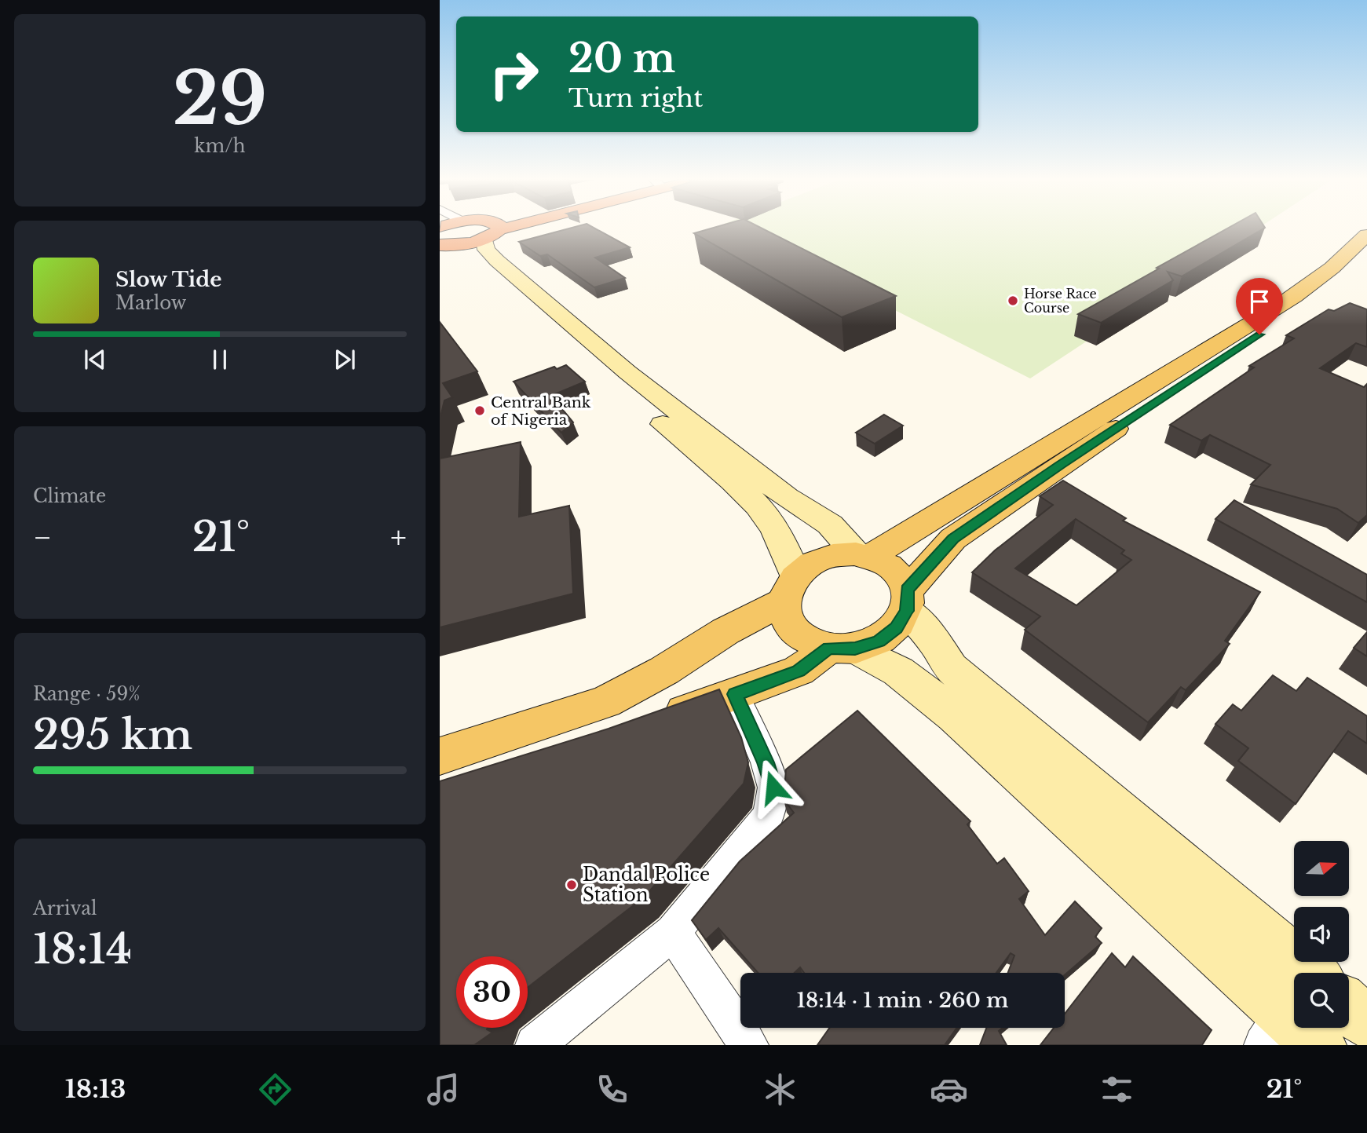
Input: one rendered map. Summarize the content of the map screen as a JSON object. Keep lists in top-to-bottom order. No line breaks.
{"places":["Horse Race Course","Central Bank of Nigeria","Dandal Police Station"],"north":"right","page":{"tile":[["29","km/h"],"Climate",["Range · 59%","295 km"],["Arrival","18:14"]],"turn":["20 m","Turn right"],"song":["Slow Tide","Marlow"],"heat":["−","21°","+"],"limit":"30","trip":"18:14 · 1 min · 260 m","tabs":["18:13","21°"]}}
